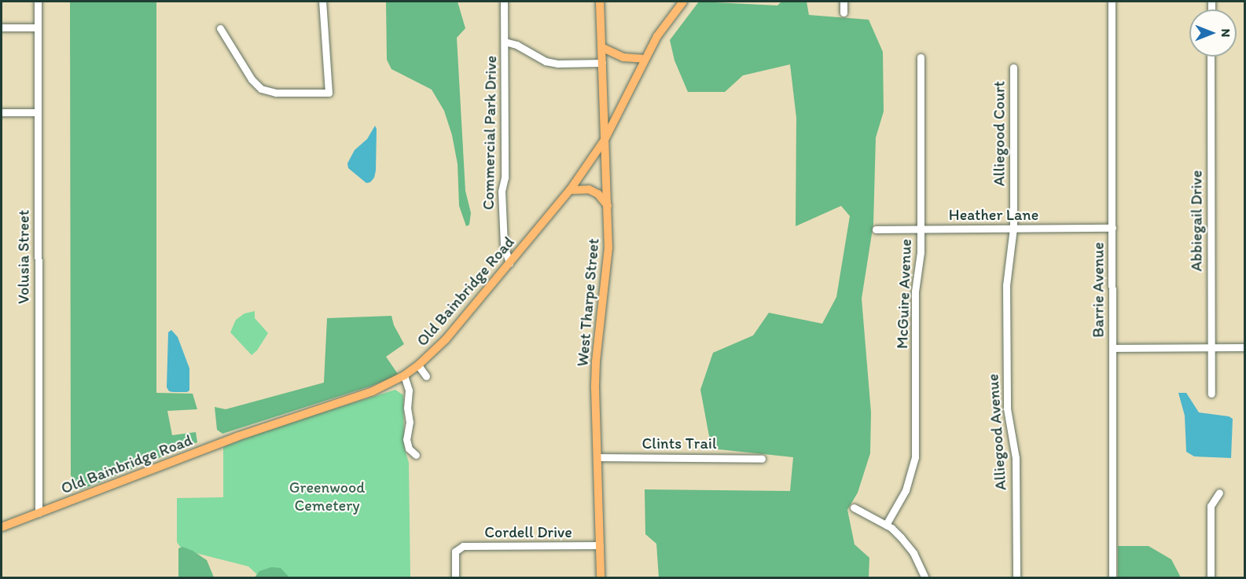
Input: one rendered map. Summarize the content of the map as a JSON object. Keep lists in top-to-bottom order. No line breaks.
{"streets":{"main road":["Old Bainbridge Road","West Tharpe Street"],"street":["Commercial Park Drive","Alliegood Court","Heather Lane","Abbiegail Drive","Volusia Street","Barrie Avenue","McGuire Avenue","Alliegood Avenue","Clints Trail","Cordell Drive"]},"crossings":[["Commercial Park Drive","Old Bainbridge Road"],["Alliegood Court","Heather Lane"],["Alliegood Court","Alliegood Avenue"],["Heather Lane","Barrie Avenue"],["Heather Lane","McGuire Avenue"],["Heather Lane","Alliegood Avenue"],["Volusia Street","Old Bainbridge Road"],["Old Bainbridge Road","West Tharpe Street"],["West Tharpe Street","Clints Trail"],["West Tharpe Street","Cordell Drive"]],"parks":["Greenwood Cemetery"],"north":"right"}
